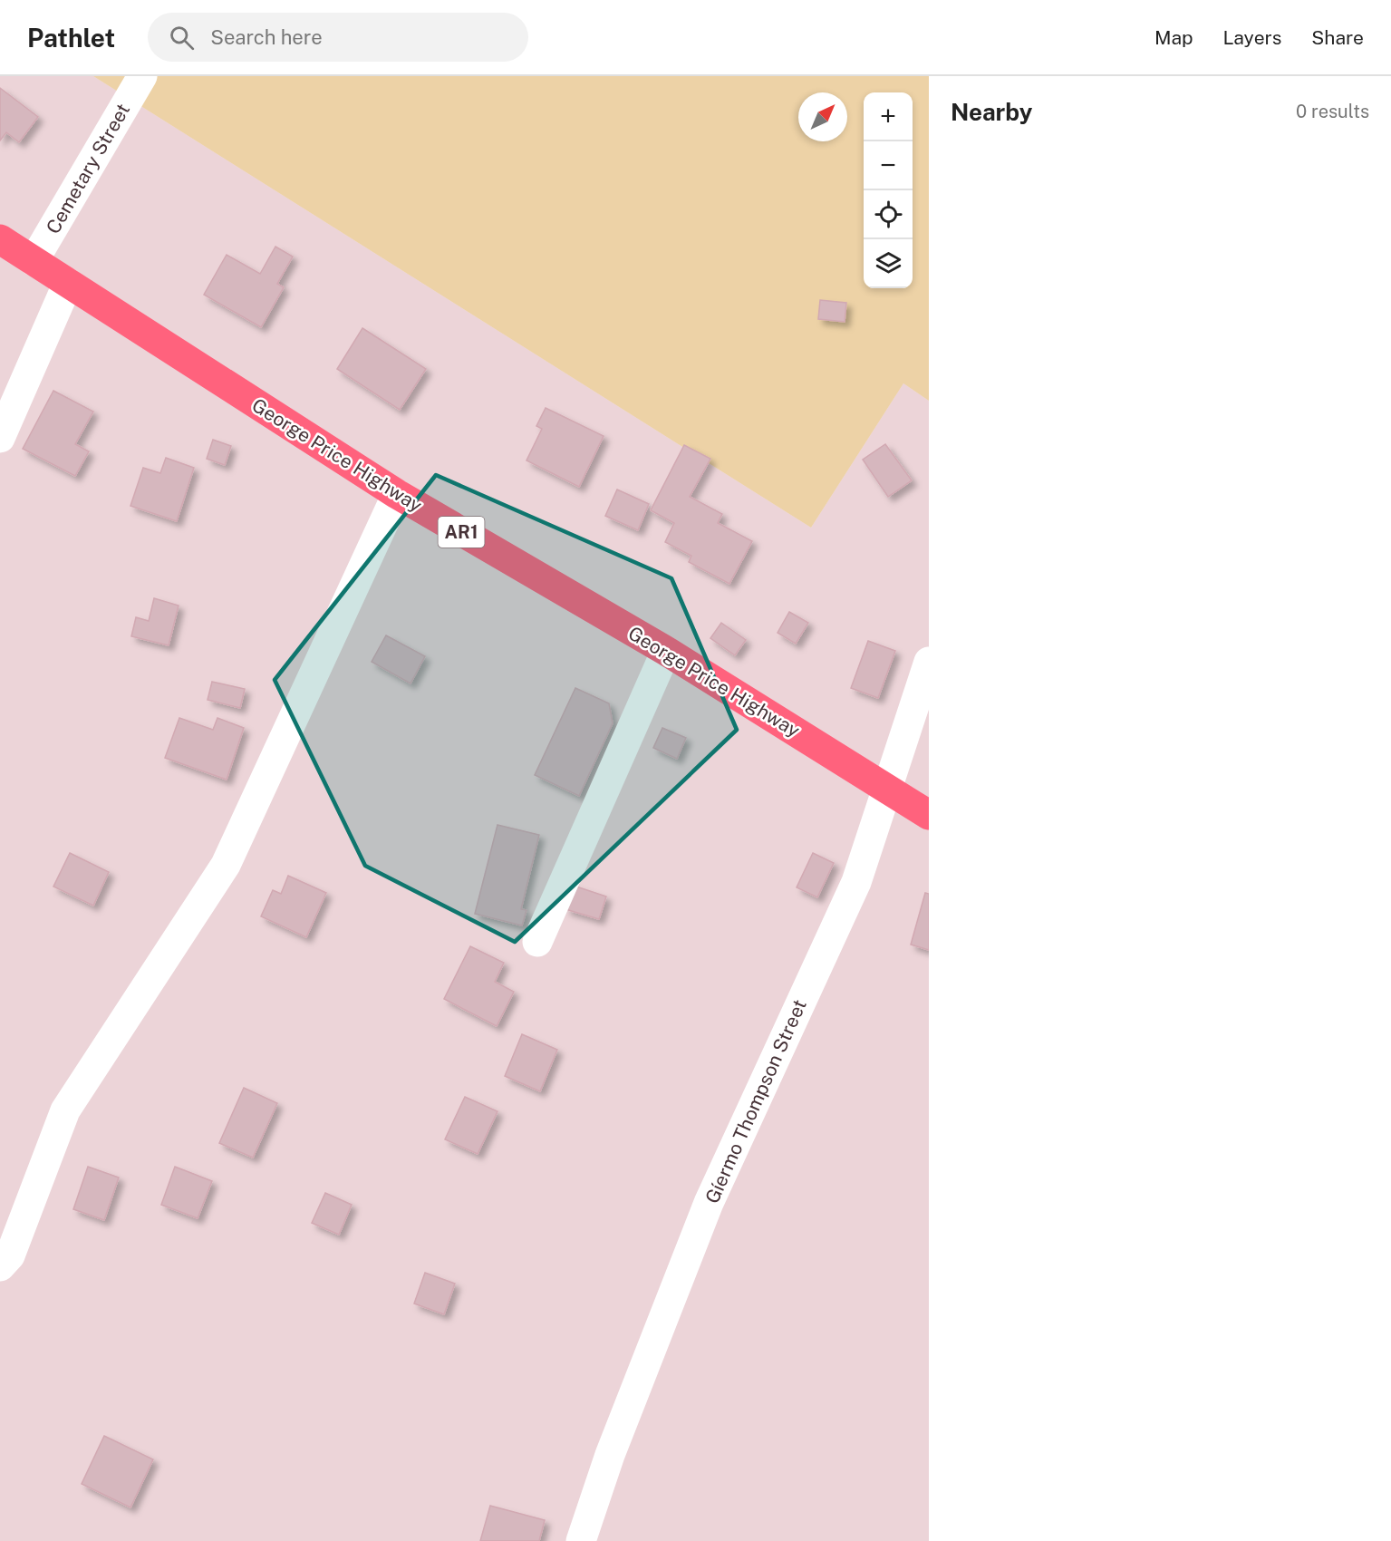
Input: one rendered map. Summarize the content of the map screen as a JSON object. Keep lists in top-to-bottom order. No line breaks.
{"streets":{"highway":["George Price Highway","AR1"],"street":["Cemetary Street","Gíermo Thompson Street"]},"crossings":[["Cemetary Street","George Price Highway"],["George Price Highway","Gíermo Thompson Street"]],"north":"top right","page":{"header":"Pathlet","search":"Search here","nav":["Map","Layers","Share"],"heading":["Nearby","0 results"],"map_buttons":["+","−"]}}
